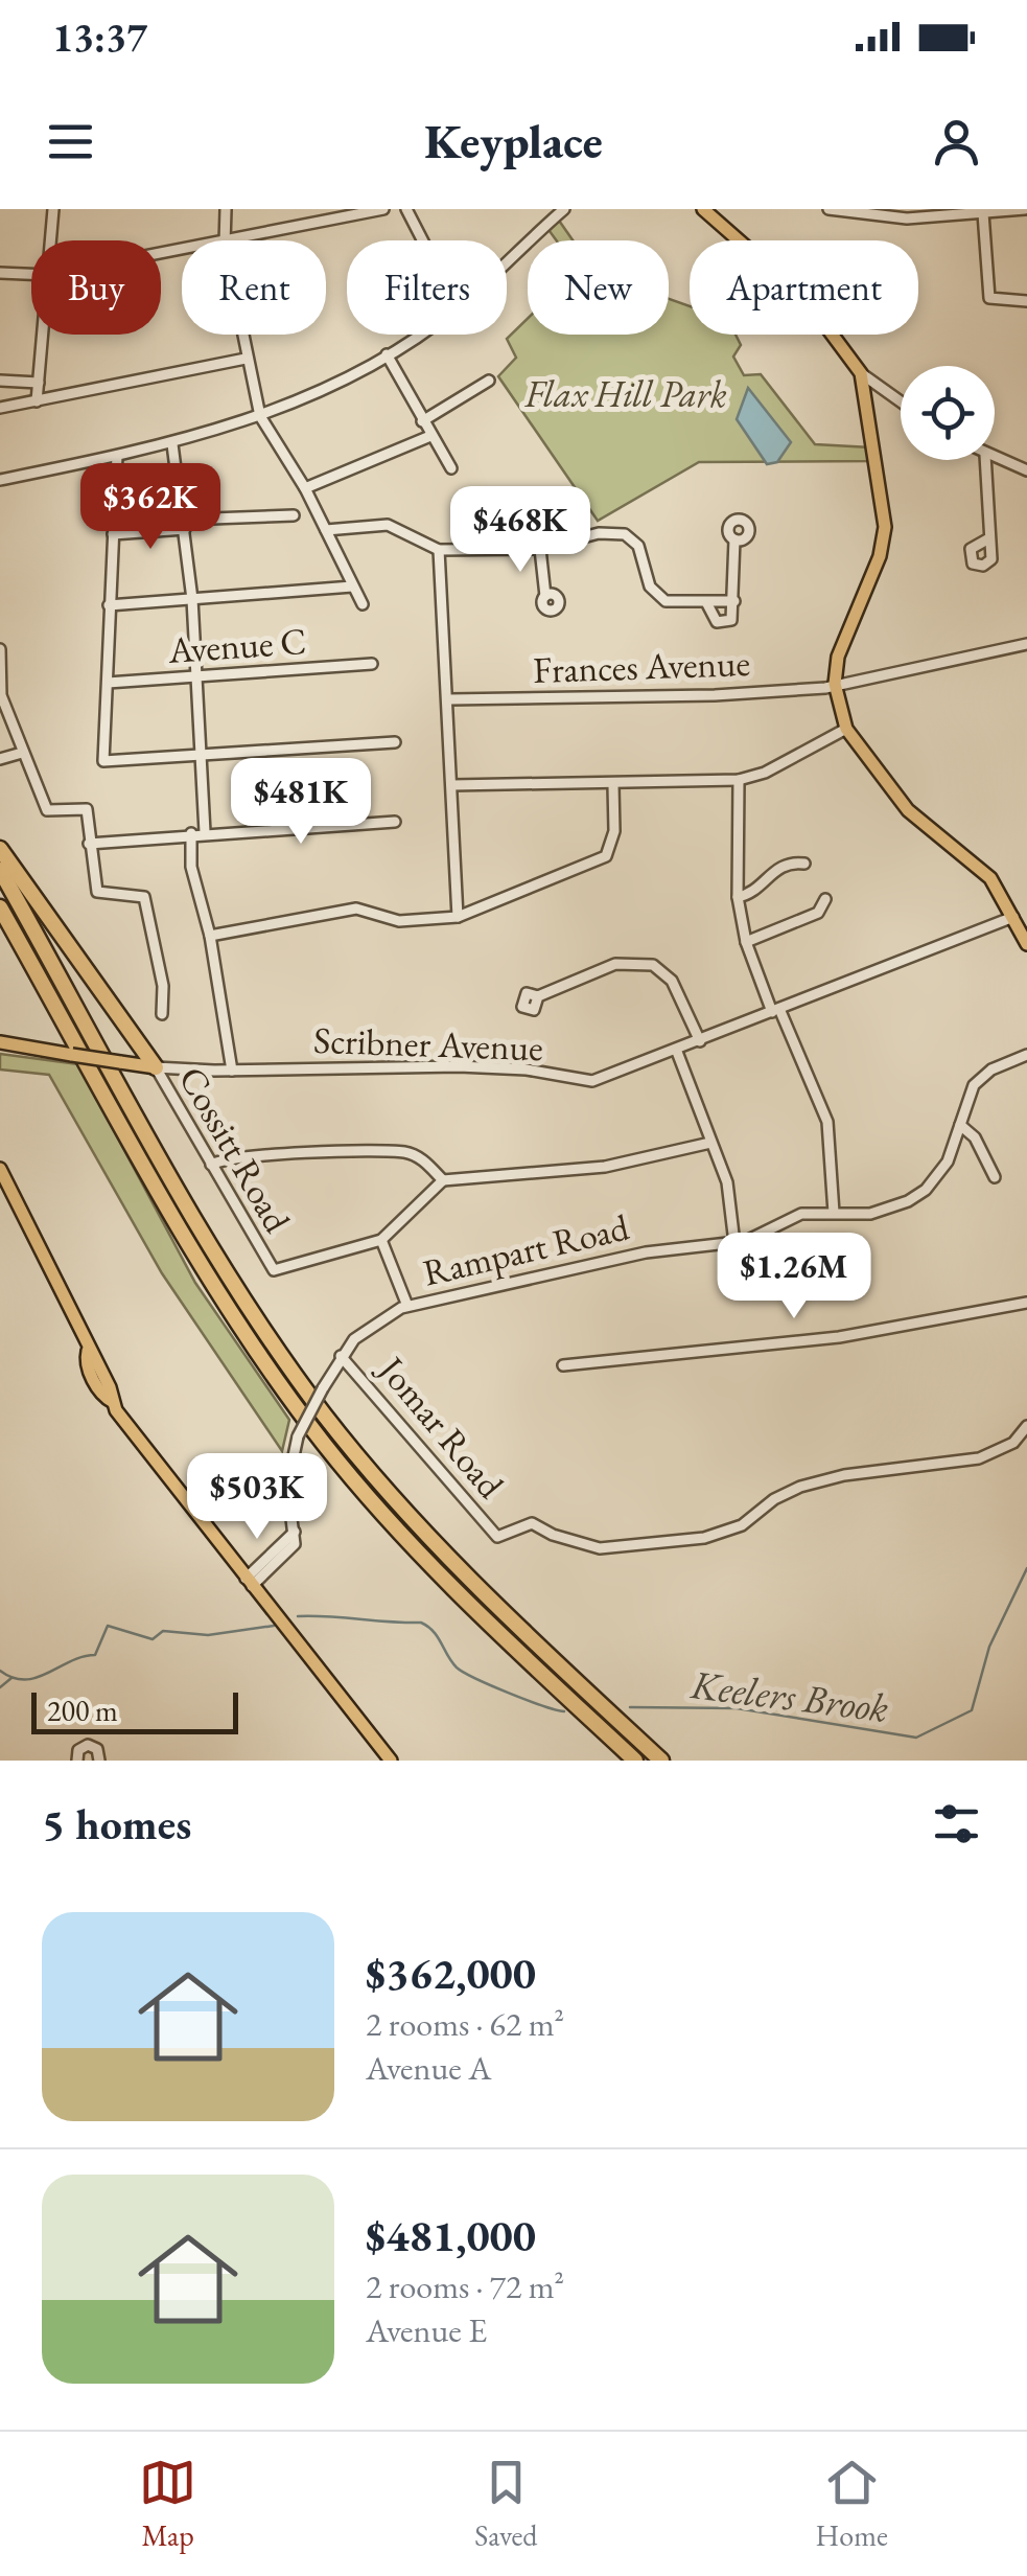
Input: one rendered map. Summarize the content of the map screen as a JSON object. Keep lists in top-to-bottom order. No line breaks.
{"streets":{"main road":["Scribner Avenue"],"street":["Avenue C","Frances Avenue","Cossitt Road","Rampart Road","Jomar Road"]},"crossings":[["Scribner Avenue","Cossitt Road"],["Rampart Road","Jomar Road"]],"water":["Keelers Brook"],"parks":["Flax Hill Park"],"scale_bar":"200 m","page":{"status":"13:37","header":"Keyplace","chip":["Buy","Rent","Filters","New","Apartment"],"price":["$362K","$468K","$481K","$1.26M","$503K"],"scale":"200 m","heading":"5 homes","list":[{"name":"$362,000","note":"2 rooms · 62 m² · Avenue A"},{"name":"$481,000","note":"2 rooms · 72 m² · Avenue E"}],"tabs":["Map","Saved","Home"]}}
